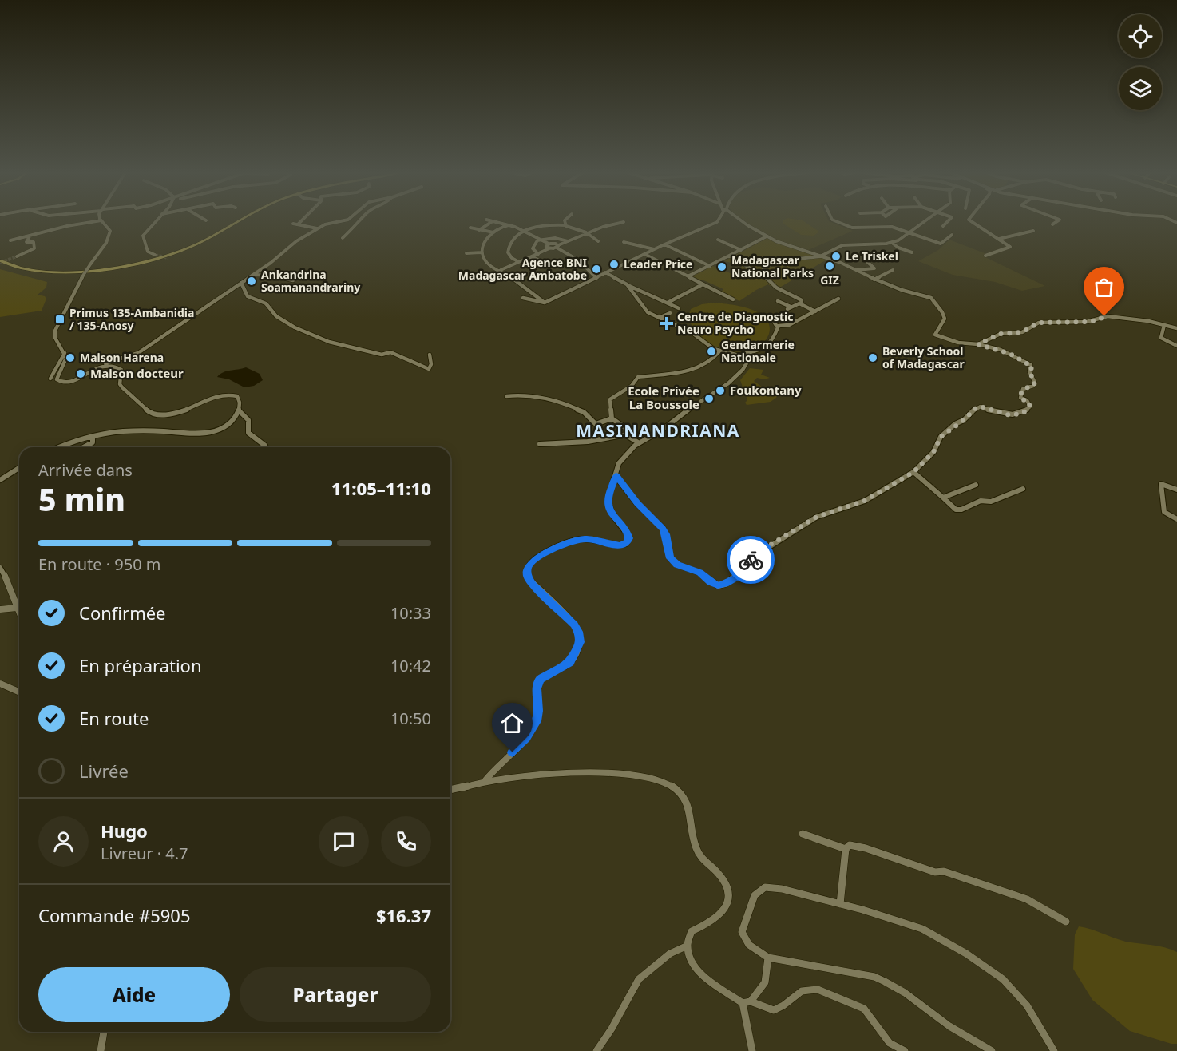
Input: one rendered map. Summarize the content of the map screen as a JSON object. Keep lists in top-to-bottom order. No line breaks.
{"districts":["MASINANDRIANA"],"places":{"other":["Le Triskel","Leader Price","GIZ","Madagascar National Parks","Agence BNI Madagascar Ambatobe","Ankandrina Soamanandrariny","Gendarmerie Nationale","Maison Harena","Beverly School of Madagascar","Maison docteur","Foukontany","Ecole Privée La Boussole"],"transit":["Primus 135-Ambanidia / 135-Anosy"],"health":["Centre de Diagnostic Neuro Psycho"]},"page":{"heading":["5 min","Arrivée dans","11:05–11:10"],"panel":["Hugo","Livreur · 4.7","Commande #5905","$16.37"],"bar":"En route · 950 m","list":[["Confirmée","10:33"],["En préparation","10:42"],["En route","10:50"],"Livrée"],"buttons":["Aide","Partager"]}}
